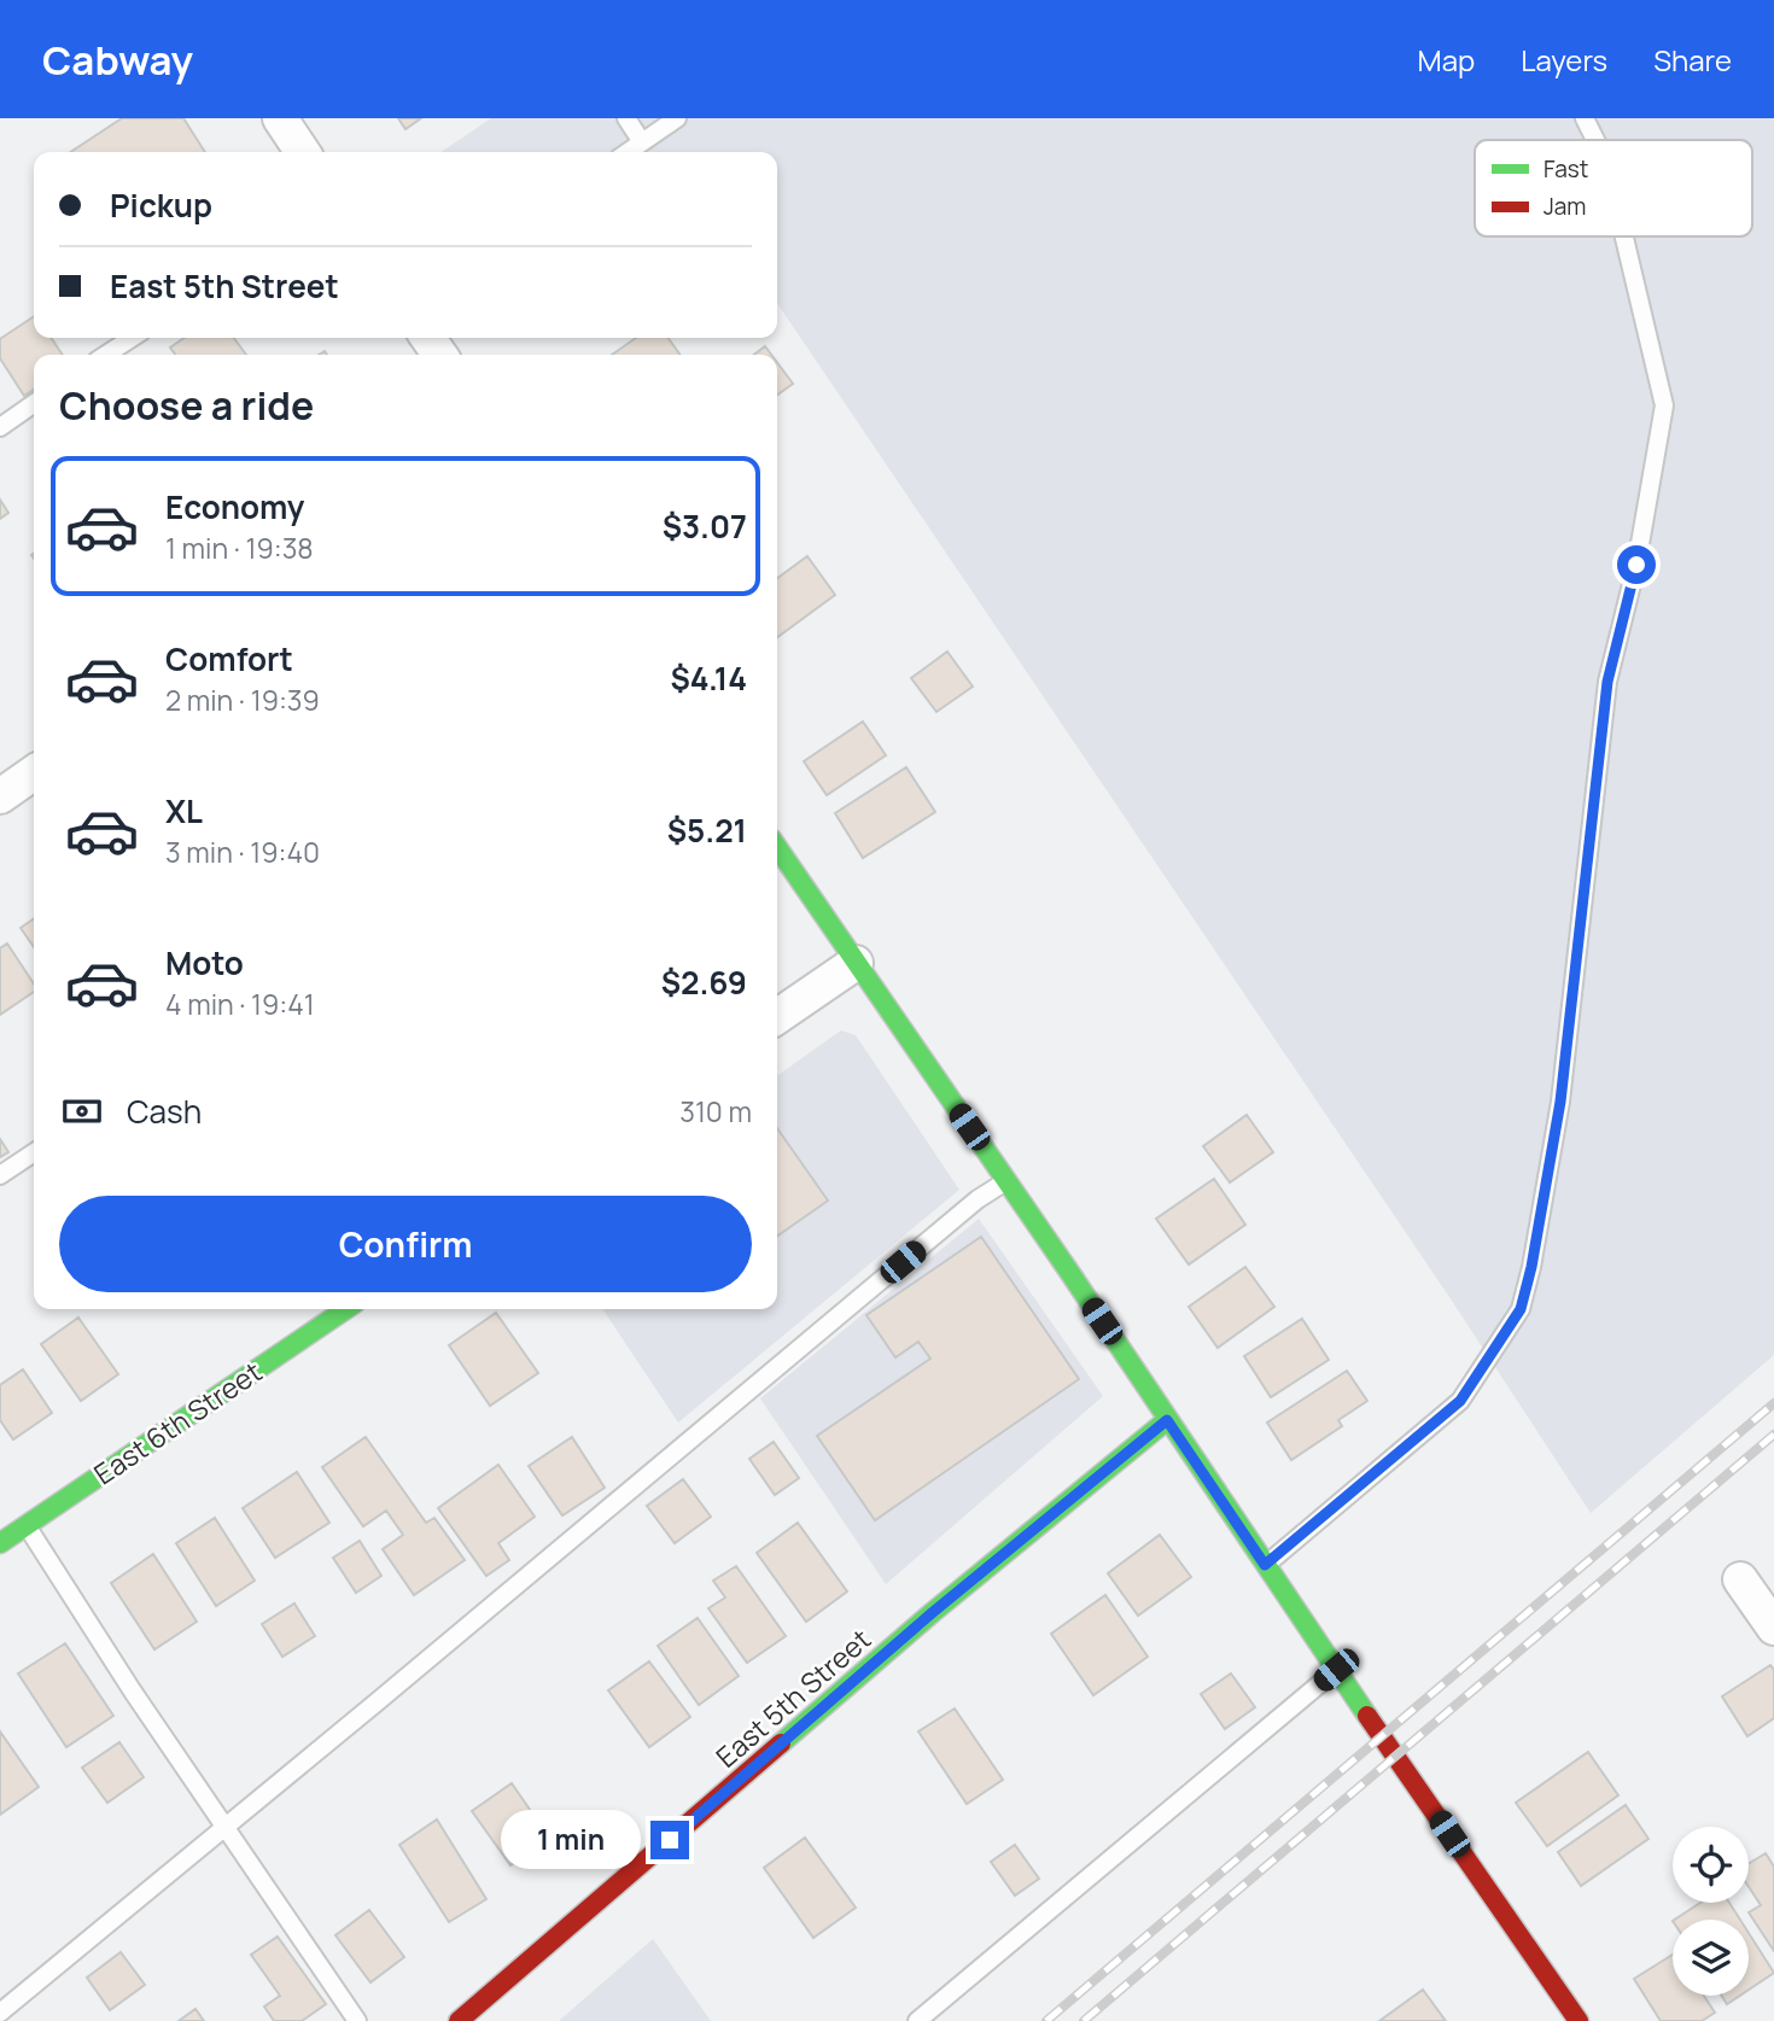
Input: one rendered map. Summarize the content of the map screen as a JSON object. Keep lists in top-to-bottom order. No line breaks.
{"streets":{"street":["East 6th Street","East 5th Street"]},"legend":["Fast","Jam"],"page":{"header":"Cabway","nav":["Map","Layers","Share"],"banner":["Pickup","East 5th Street"],"heading":"Choose a ride","list":[{"name":"Economy","note":"1 min · 19:38","value":"$3.07"},{"name":"Comfort","note":"2 min · 19:39","value":"$4.14"},{"name":"XL","note":"3 min · 19:40","value":"$5.21"},{"name":"Moto","note":"4 min · 19:41","value":"$2.69"}],"pay":["Cash","310 m"],"buttons":"Confirm","bubble":"1 min"}}
